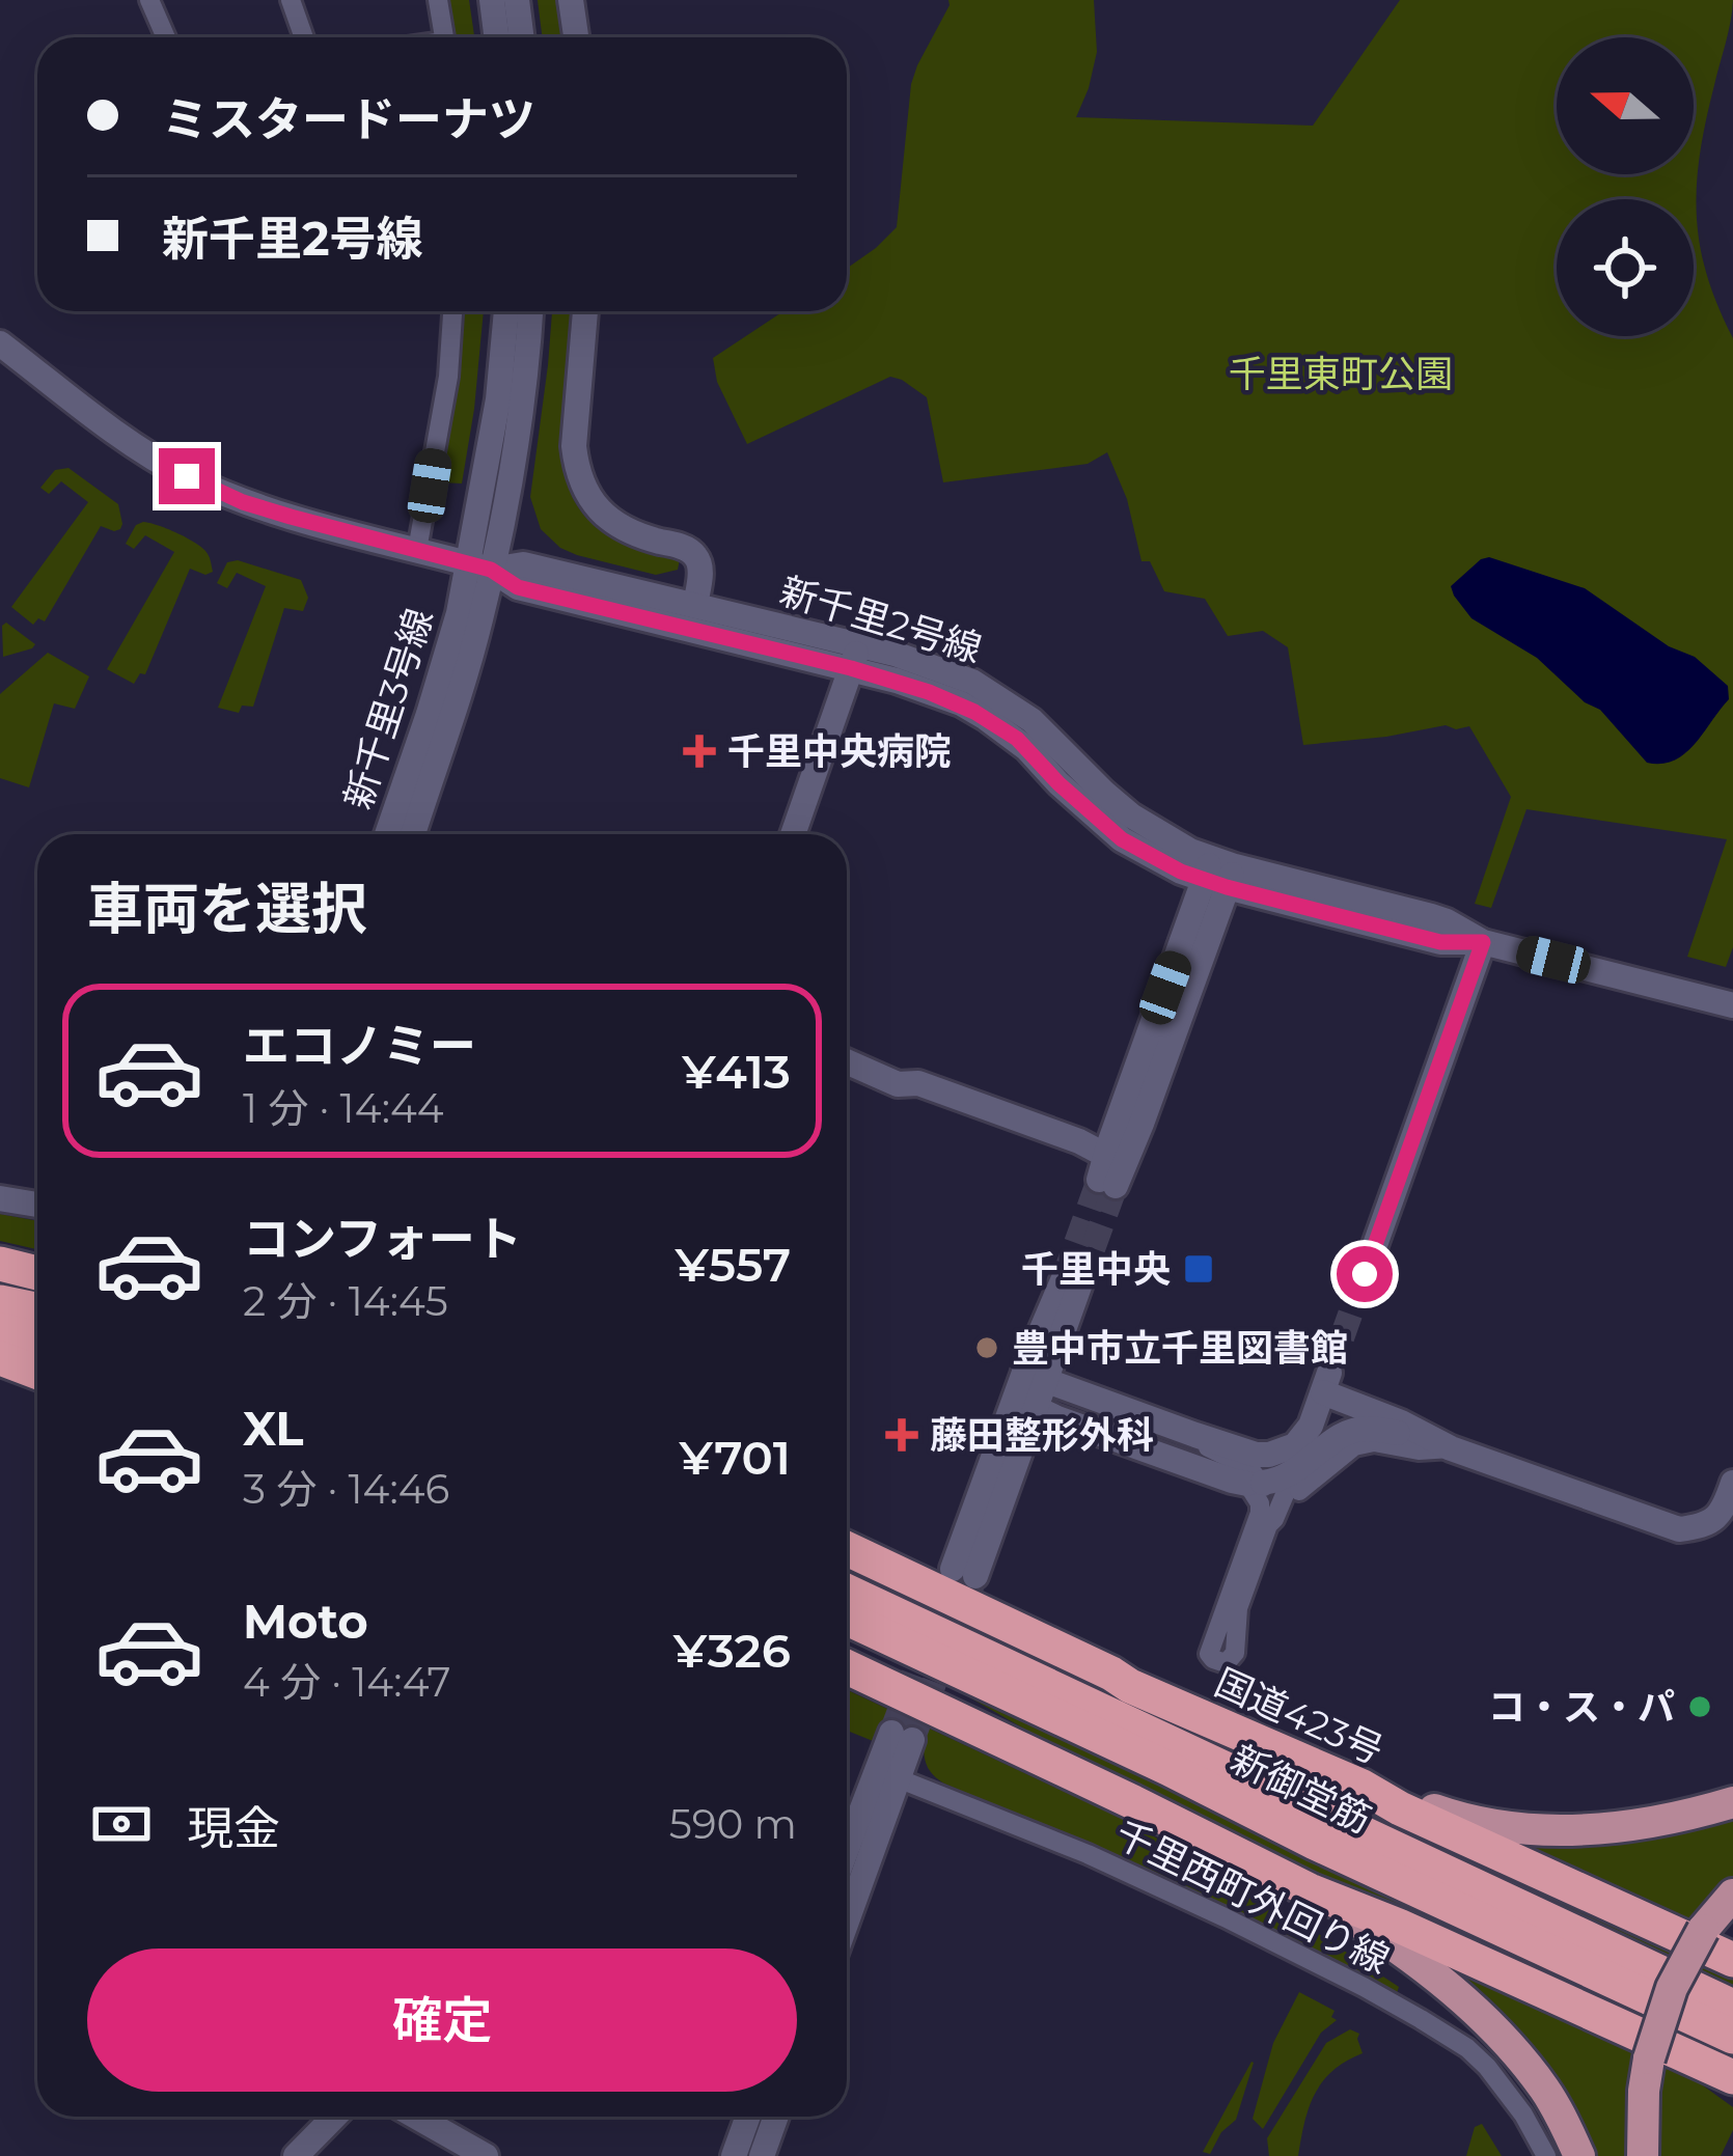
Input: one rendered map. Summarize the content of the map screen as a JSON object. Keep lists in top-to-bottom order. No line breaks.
{"streets":{"highway":["国道423号","新御堂筋"],"street":["新千里2号線","新千里3号線","千里西町外回り線"]},"crossings":[["新千里2号線","新千里3号線"]],"parks":["千里東町公園"],"places":{"health":["千里中央病院","藤田整形外科"],"transit":["千里中央"],"other":["豊中市立千里図書館","コ・ス・パ"]},"north":"left","page":{"banner":["ミスタードーナツ","新千里2号線"],"heading":"車両を選択","list":[{"name":"エコノミー","note":"1 分 · 14:44","value":"¥413"},{"name":"コンフォート","note":"2 分 · 14:45","value":"¥557"},{"name":"XL","note":"3 分 · 14:46","value":"¥701"},{"name":"Moto","note":"4 分 · 14:47","value":"¥326"}],"pay":["現金","590 m"],"buttons":"確定"}}
